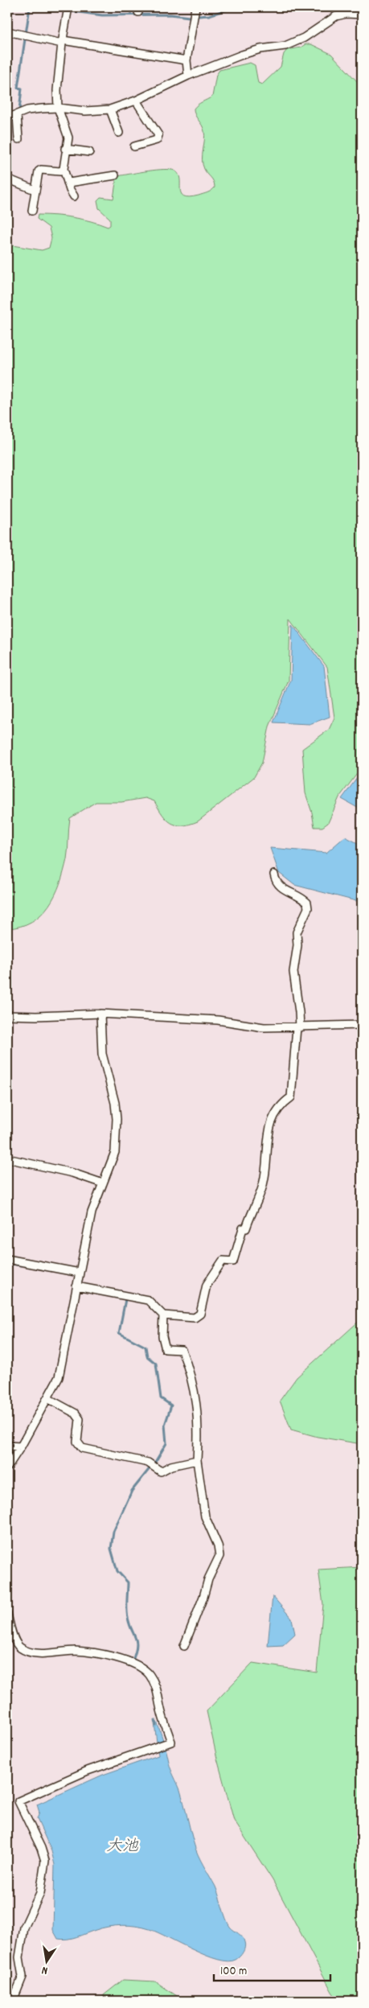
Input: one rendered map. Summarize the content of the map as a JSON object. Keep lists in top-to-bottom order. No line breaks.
{"water":["大池"],"scale_bar":"100 m","north":"bottom"}
